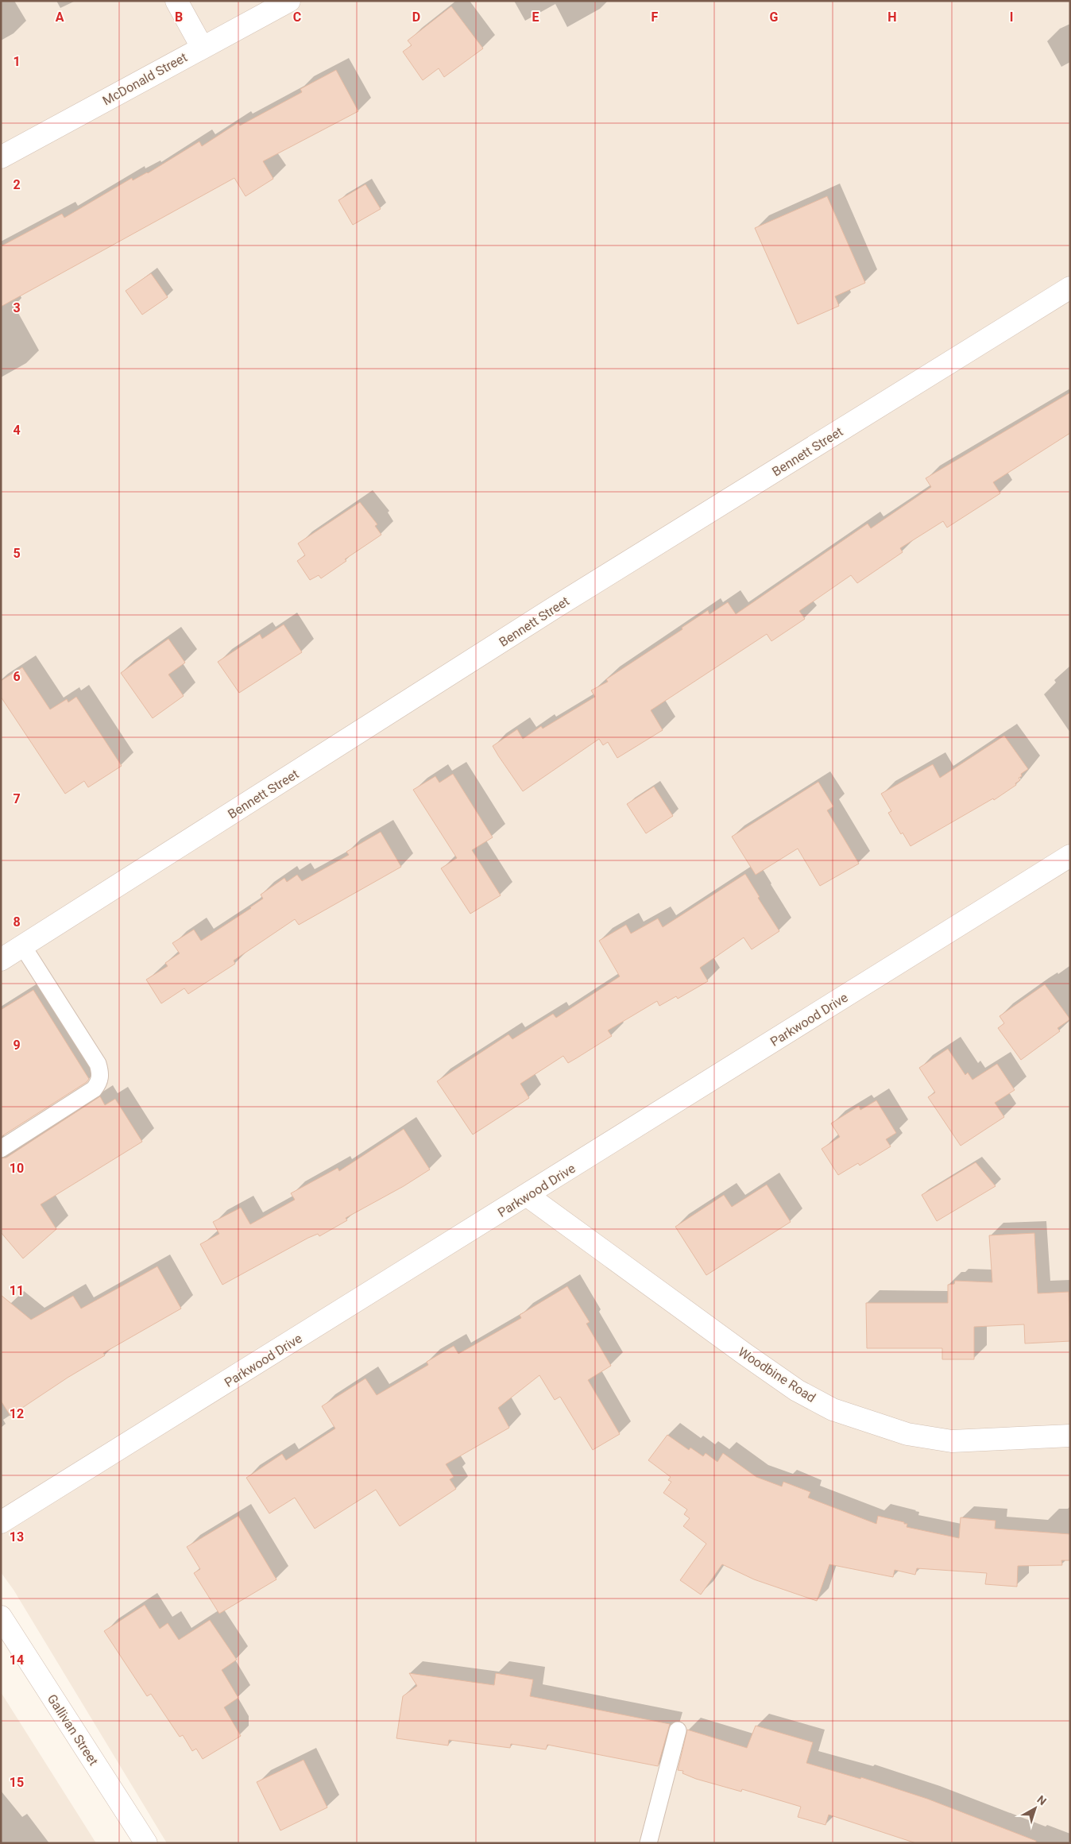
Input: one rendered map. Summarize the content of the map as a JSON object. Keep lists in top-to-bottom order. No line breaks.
{"streets":{"street":["McDonald Street","Bennett Street","Parkwood Drive","Woodbine Road","Gallivan Street"]},"crossings":[["Parkwood Drive","Woodbine Road"]],"north":"top right","grid":{"columns":["A","B","C","D","E","F","G","H","I"],"rows":["1","2","3","4","5","6","7","8","9","10","11","12","13","14","15"]}}
